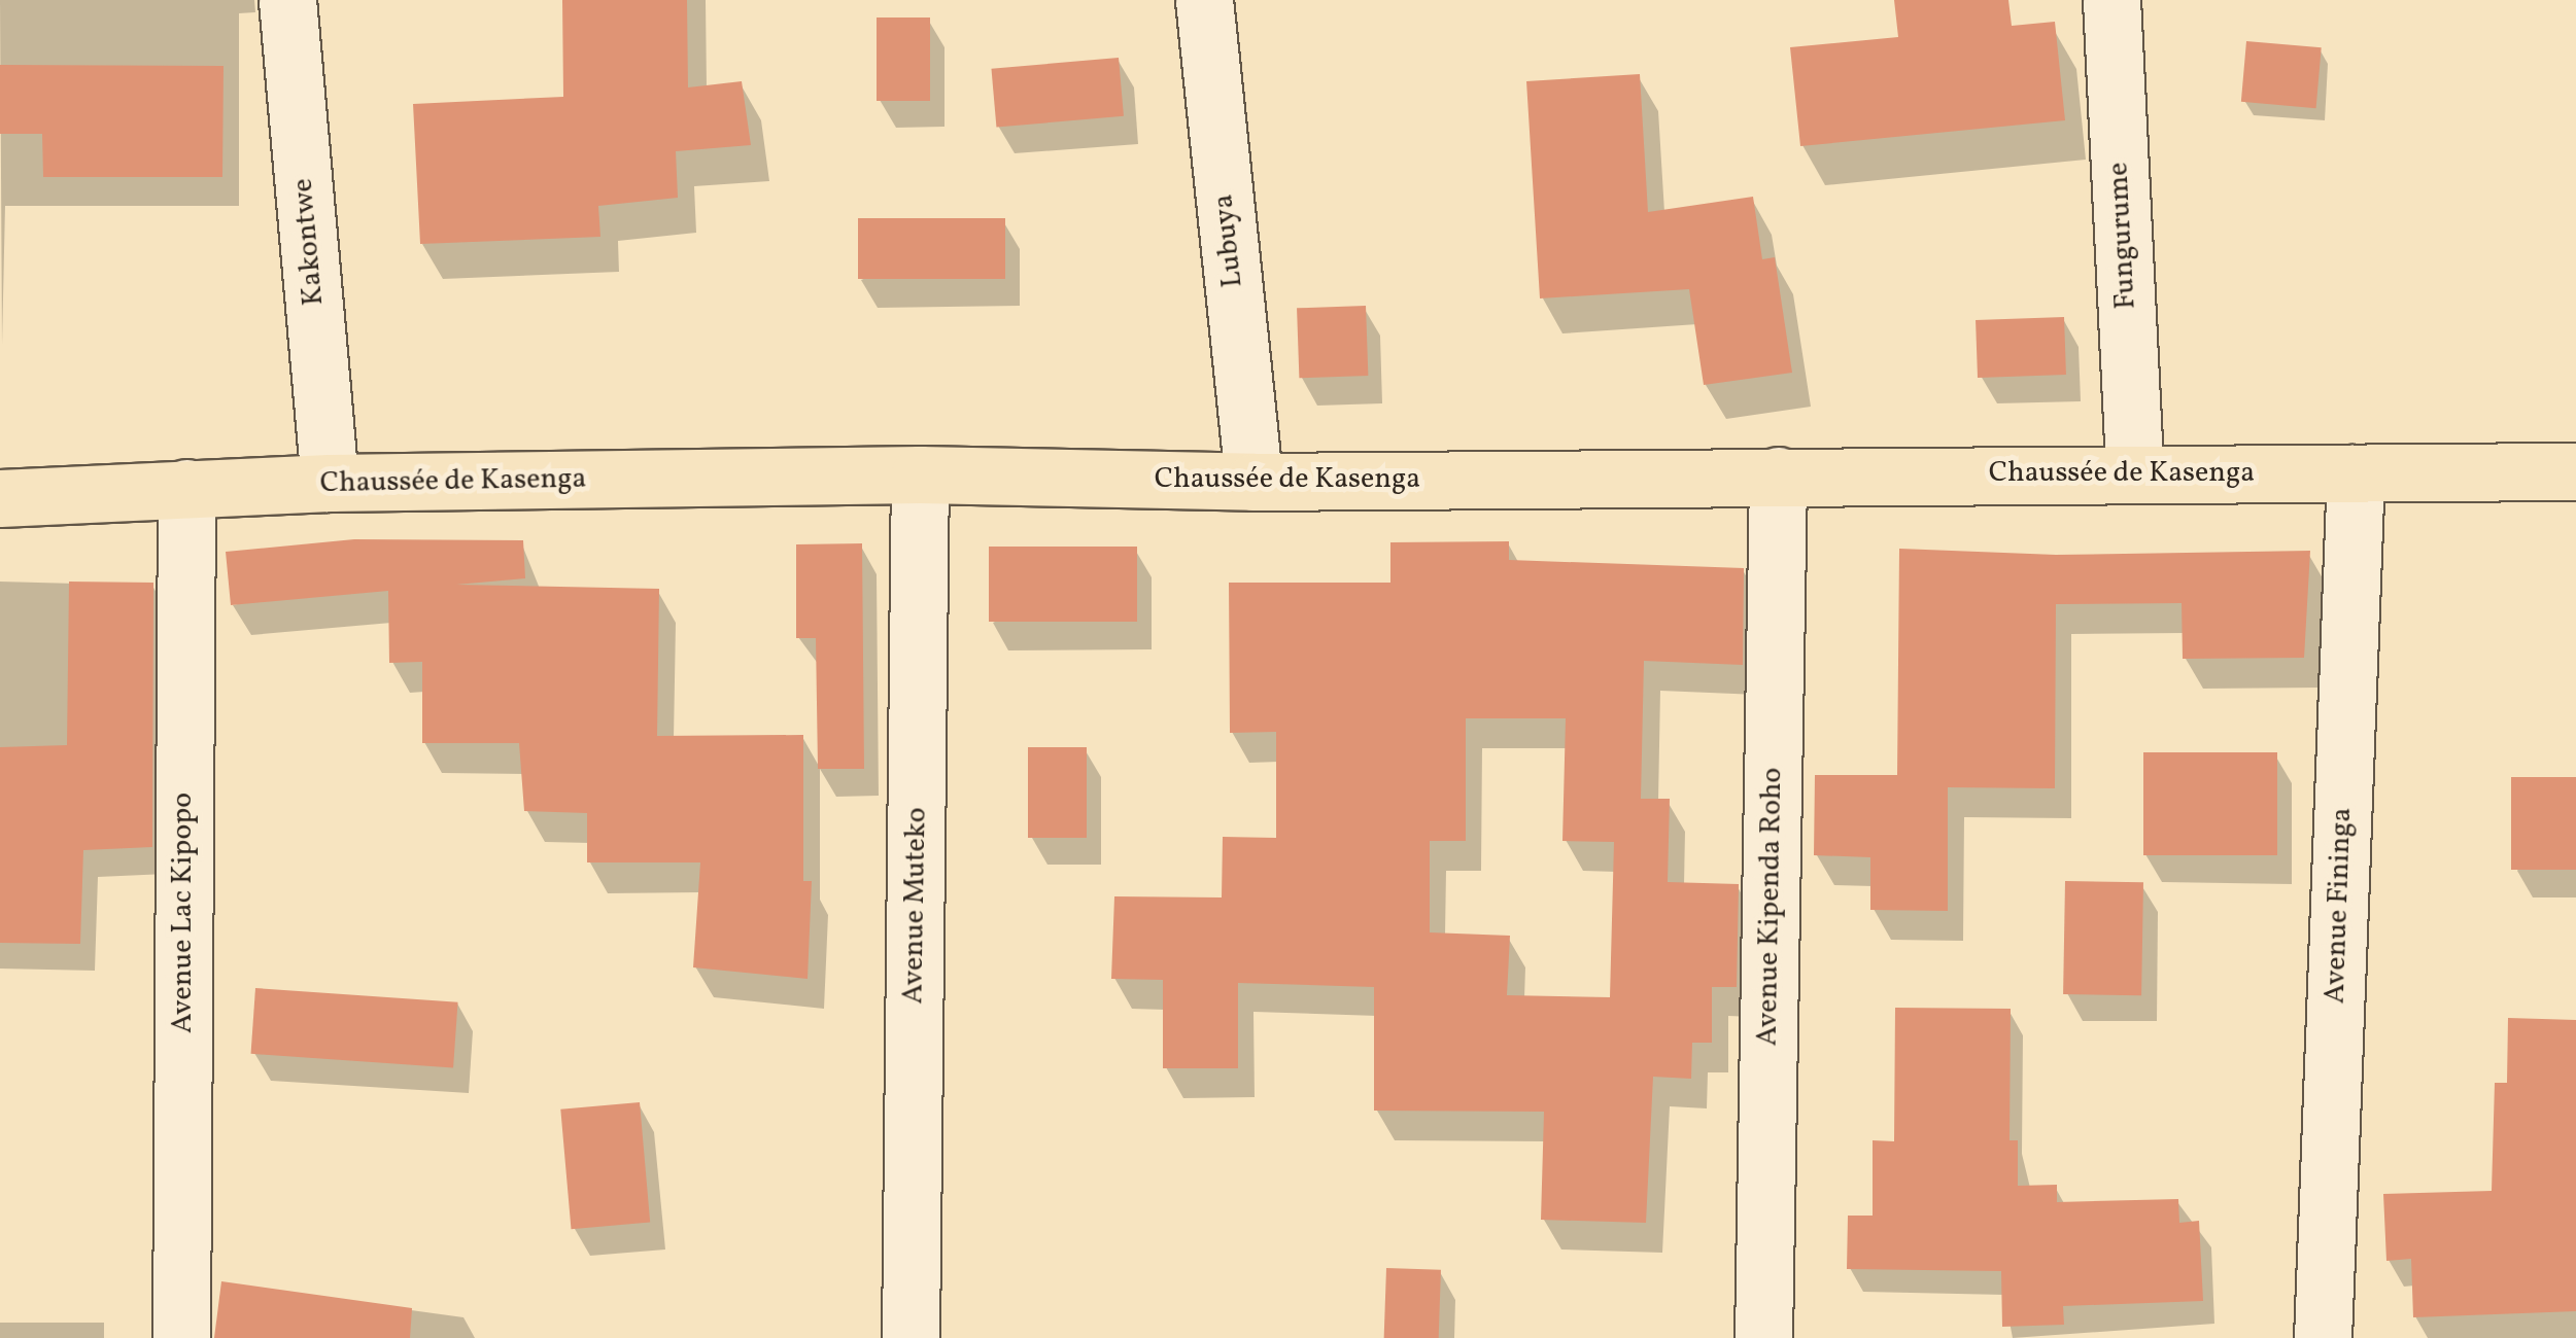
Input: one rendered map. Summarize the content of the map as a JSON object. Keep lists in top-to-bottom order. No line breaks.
{"streets":{"main road":["Chaussée de Kasenga"],"street":["Fungurume","Lubuya","Kakontwe","Avenue Muteko","Avenue Fininga","Avenue Kipenda Roho","Avenue Lac Kipopo"]},"crossings":[["Fungurume","Chaussée de Kasenga"],["Lubuya","Chaussée de Kasenga"],["Kakontwe","Chaussée de Kasenga"],["Chaussée de Kasenga","Avenue Muteko"],["Chaussée de Kasenga","Avenue Fininga"],["Chaussée de Kasenga","Avenue Kipenda Roho"],["Chaussée de Kasenga","Avenue Lac Kipopo"]]}
